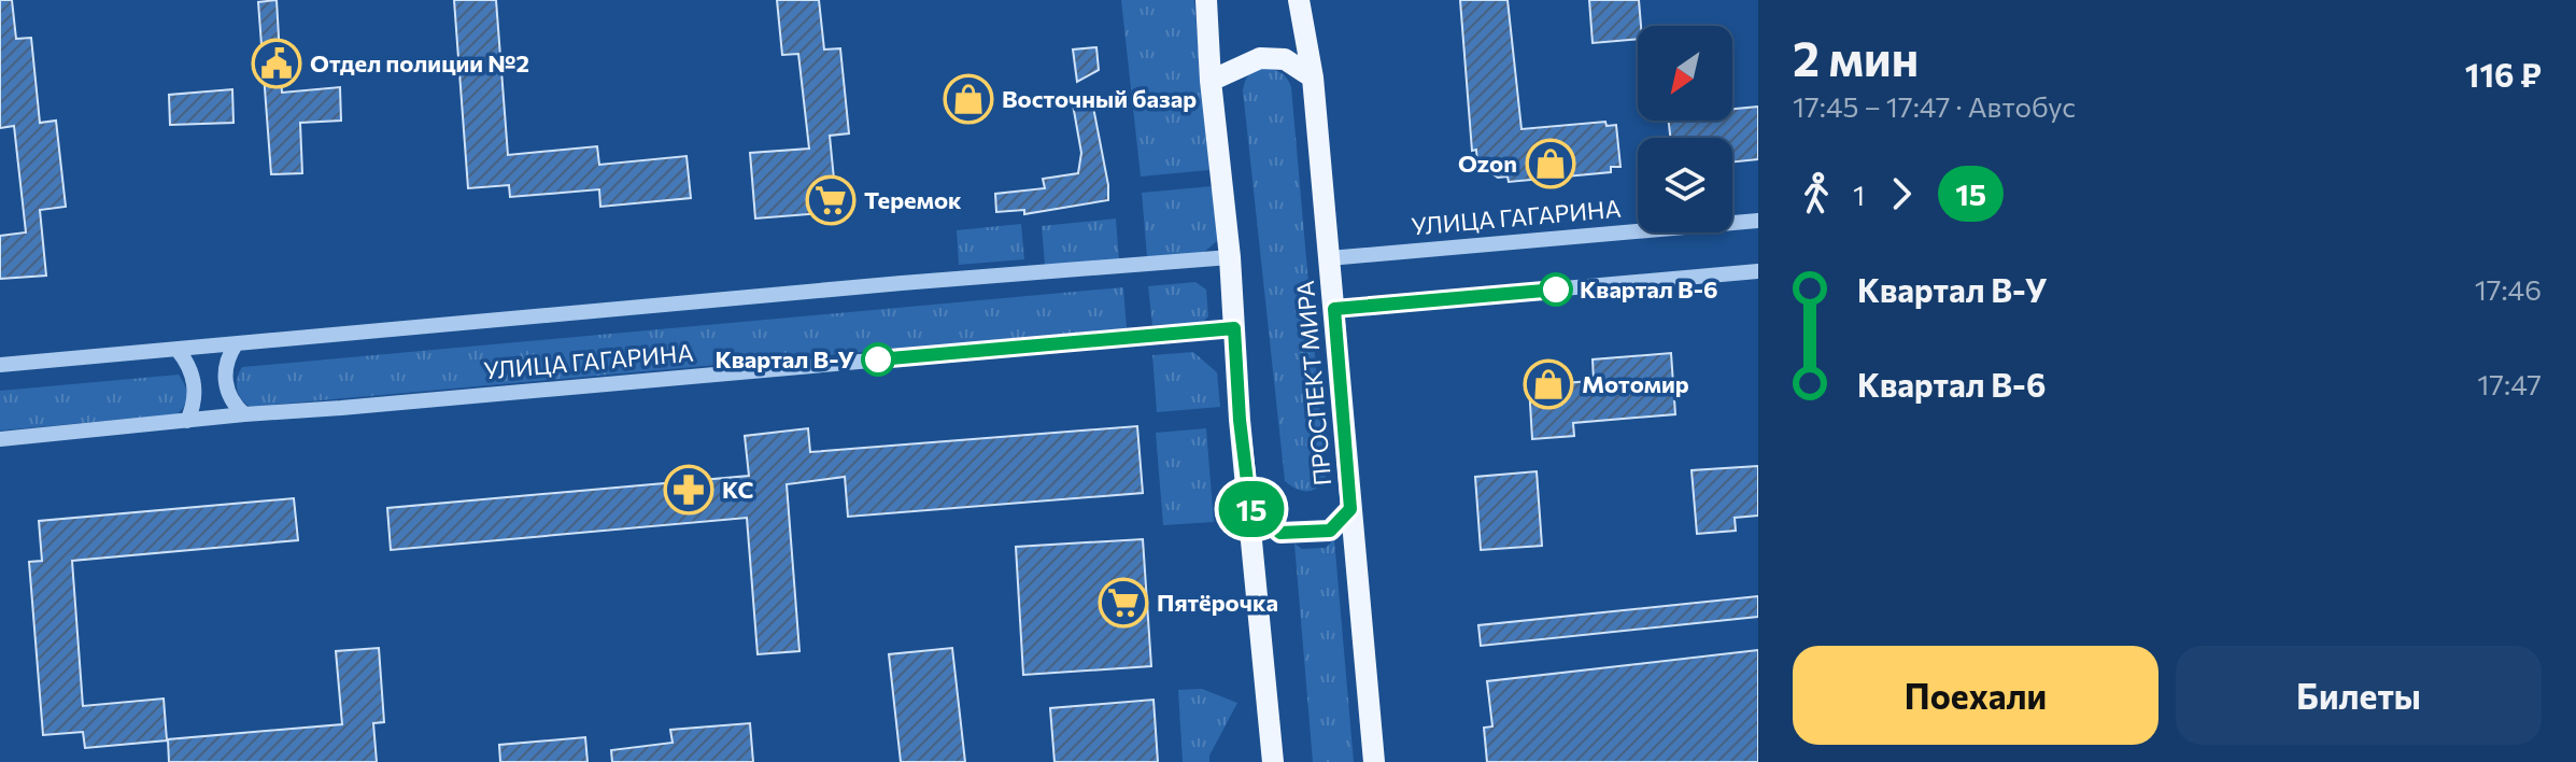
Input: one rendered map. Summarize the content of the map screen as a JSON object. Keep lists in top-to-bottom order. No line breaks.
{"streets":{"main road":["ПРОСПЕКТ МИРА"],"street":["УЛИЦА ГАГАРИНА"]},"crossings":[["УЛИЦА ГАГАРИНА","ПРОСПЕКТ МИРА"]],"places":{"public building":["Отдел полиции №2"],"shop":["Восточный базар","Ozon","Мотомир"],"supermarket":["Теремок","Пятёрочка"],"other":["Квартал В-6","Квартал В-У"],"pharmacy":["КС"]},"lines":["bus line 15"],"north":"bottom left","page":{"on_map":"15","heading":["2 мин","17:45 – 17:47 · Автобус","116 ₽"],"legs":["1","15"],"list":[{"name":"Квартал В-У","value":"17:46"},{"name":"Квартал В-6","value":"17:47"}],"buttons":["Поехали","Билеты"]}}
